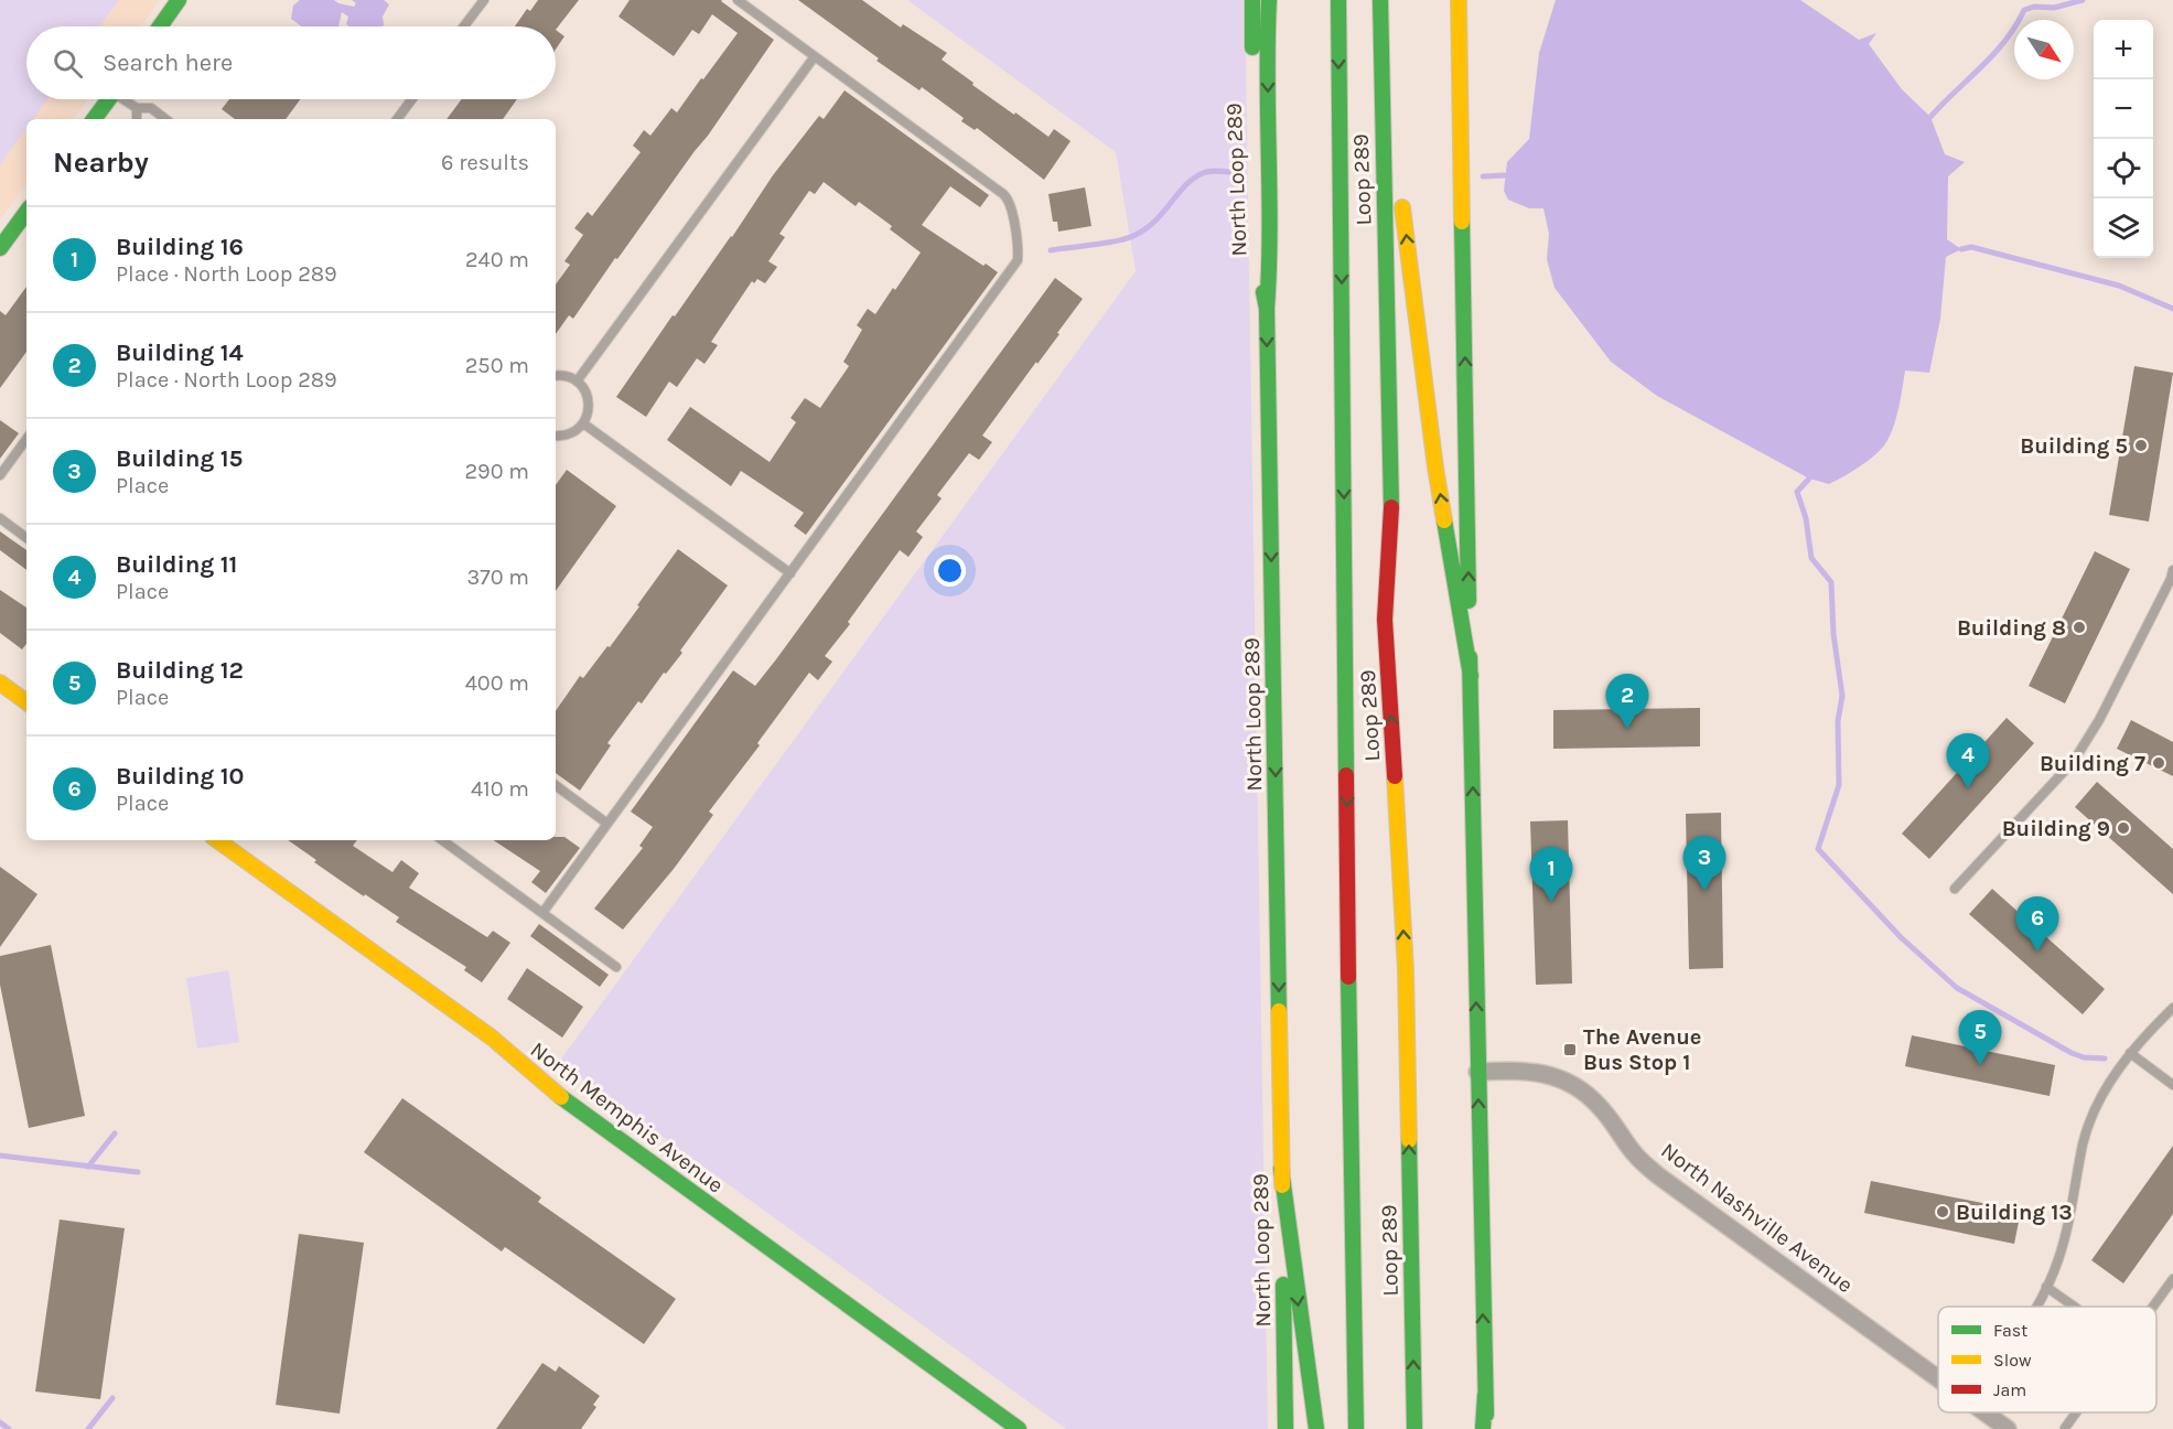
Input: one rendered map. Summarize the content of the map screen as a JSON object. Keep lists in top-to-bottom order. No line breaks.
{"streets":{"main road":["North Loop 289","Loop 289","North Memphis Avenue"],"street":["North Nashville Avenue"]},"one_way":["North Loop 289"],"places":{"other":["Building 5","Building 8","Building 7","Building 9","Building 13"],"transit":["The Avenue Bus Stop 1"]},"legend":["Fast","Slow","Jam"],"north":"bottom right","page":{"map_buttons":["+","−"],"search":"Search here","heading":["Nearby","6 results"],"list":[{"mark":"1","name":"Building 16","note":"Place · North Loop 289","value":"240 m"},{"mark":"2","name":"Building 14","note":"Place · North Loop 289","value":"250 m"},{"mark":"3","name":"Building 15","note":"Place","value":"290 m"},{"mark":"4","name":"Building 11","note":"Place","value":"370 m"},{"mark":"5","name":"Building 12","note":"Place","value":"400 m"},{"mark":"6","name":"Building 10","note":"Place","value":"410 m"}],"pins":["2","4","3","1","6","5"]}}
